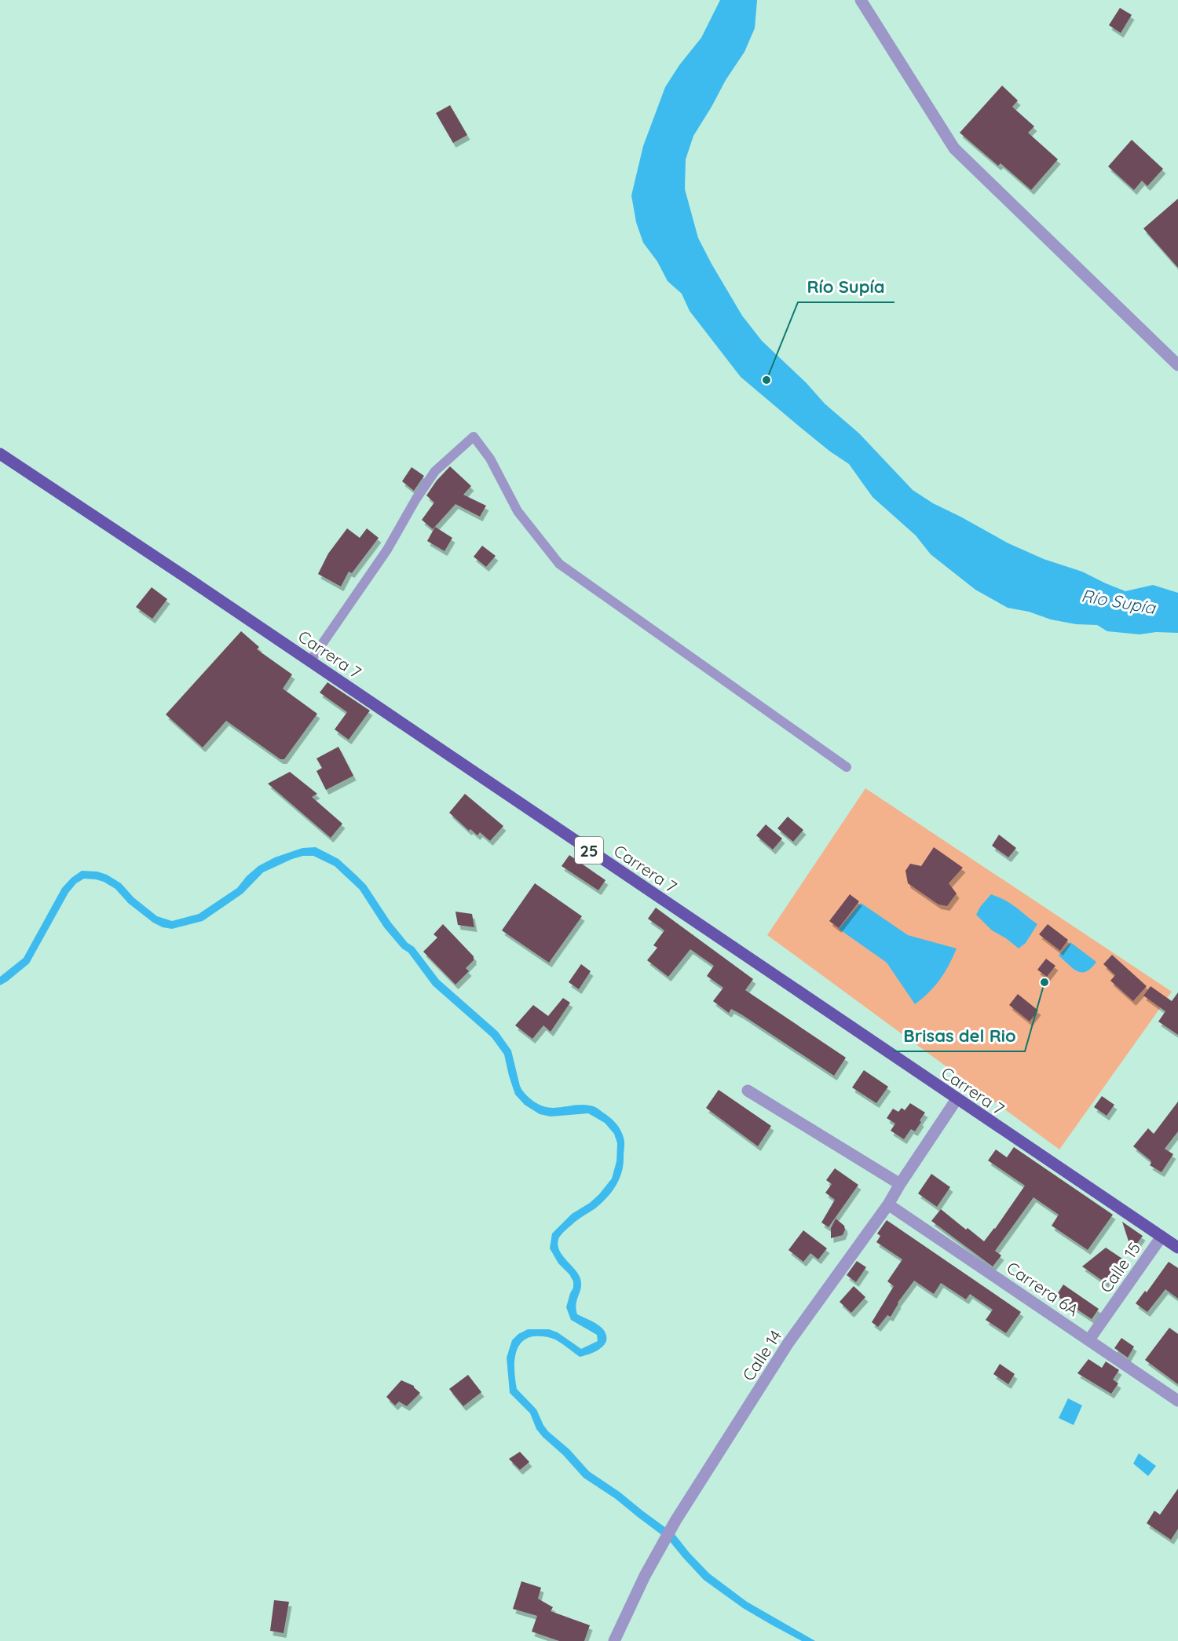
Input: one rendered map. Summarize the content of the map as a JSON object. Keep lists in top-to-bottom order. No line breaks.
{"streets":{"main road":["Carrera 7","25"],"street":["Calle 15","Carrera 6A","Calle 14"]},"crossings":[["Carrera 7","Calle 15"],["Carrera 7","Calle 14"],["Calle 15","Carrera 6A"],["Carrera 6A","Calle 14"]],"water":["Río Supía"],"places":["Río Supía","Brisas del Rio"]}
